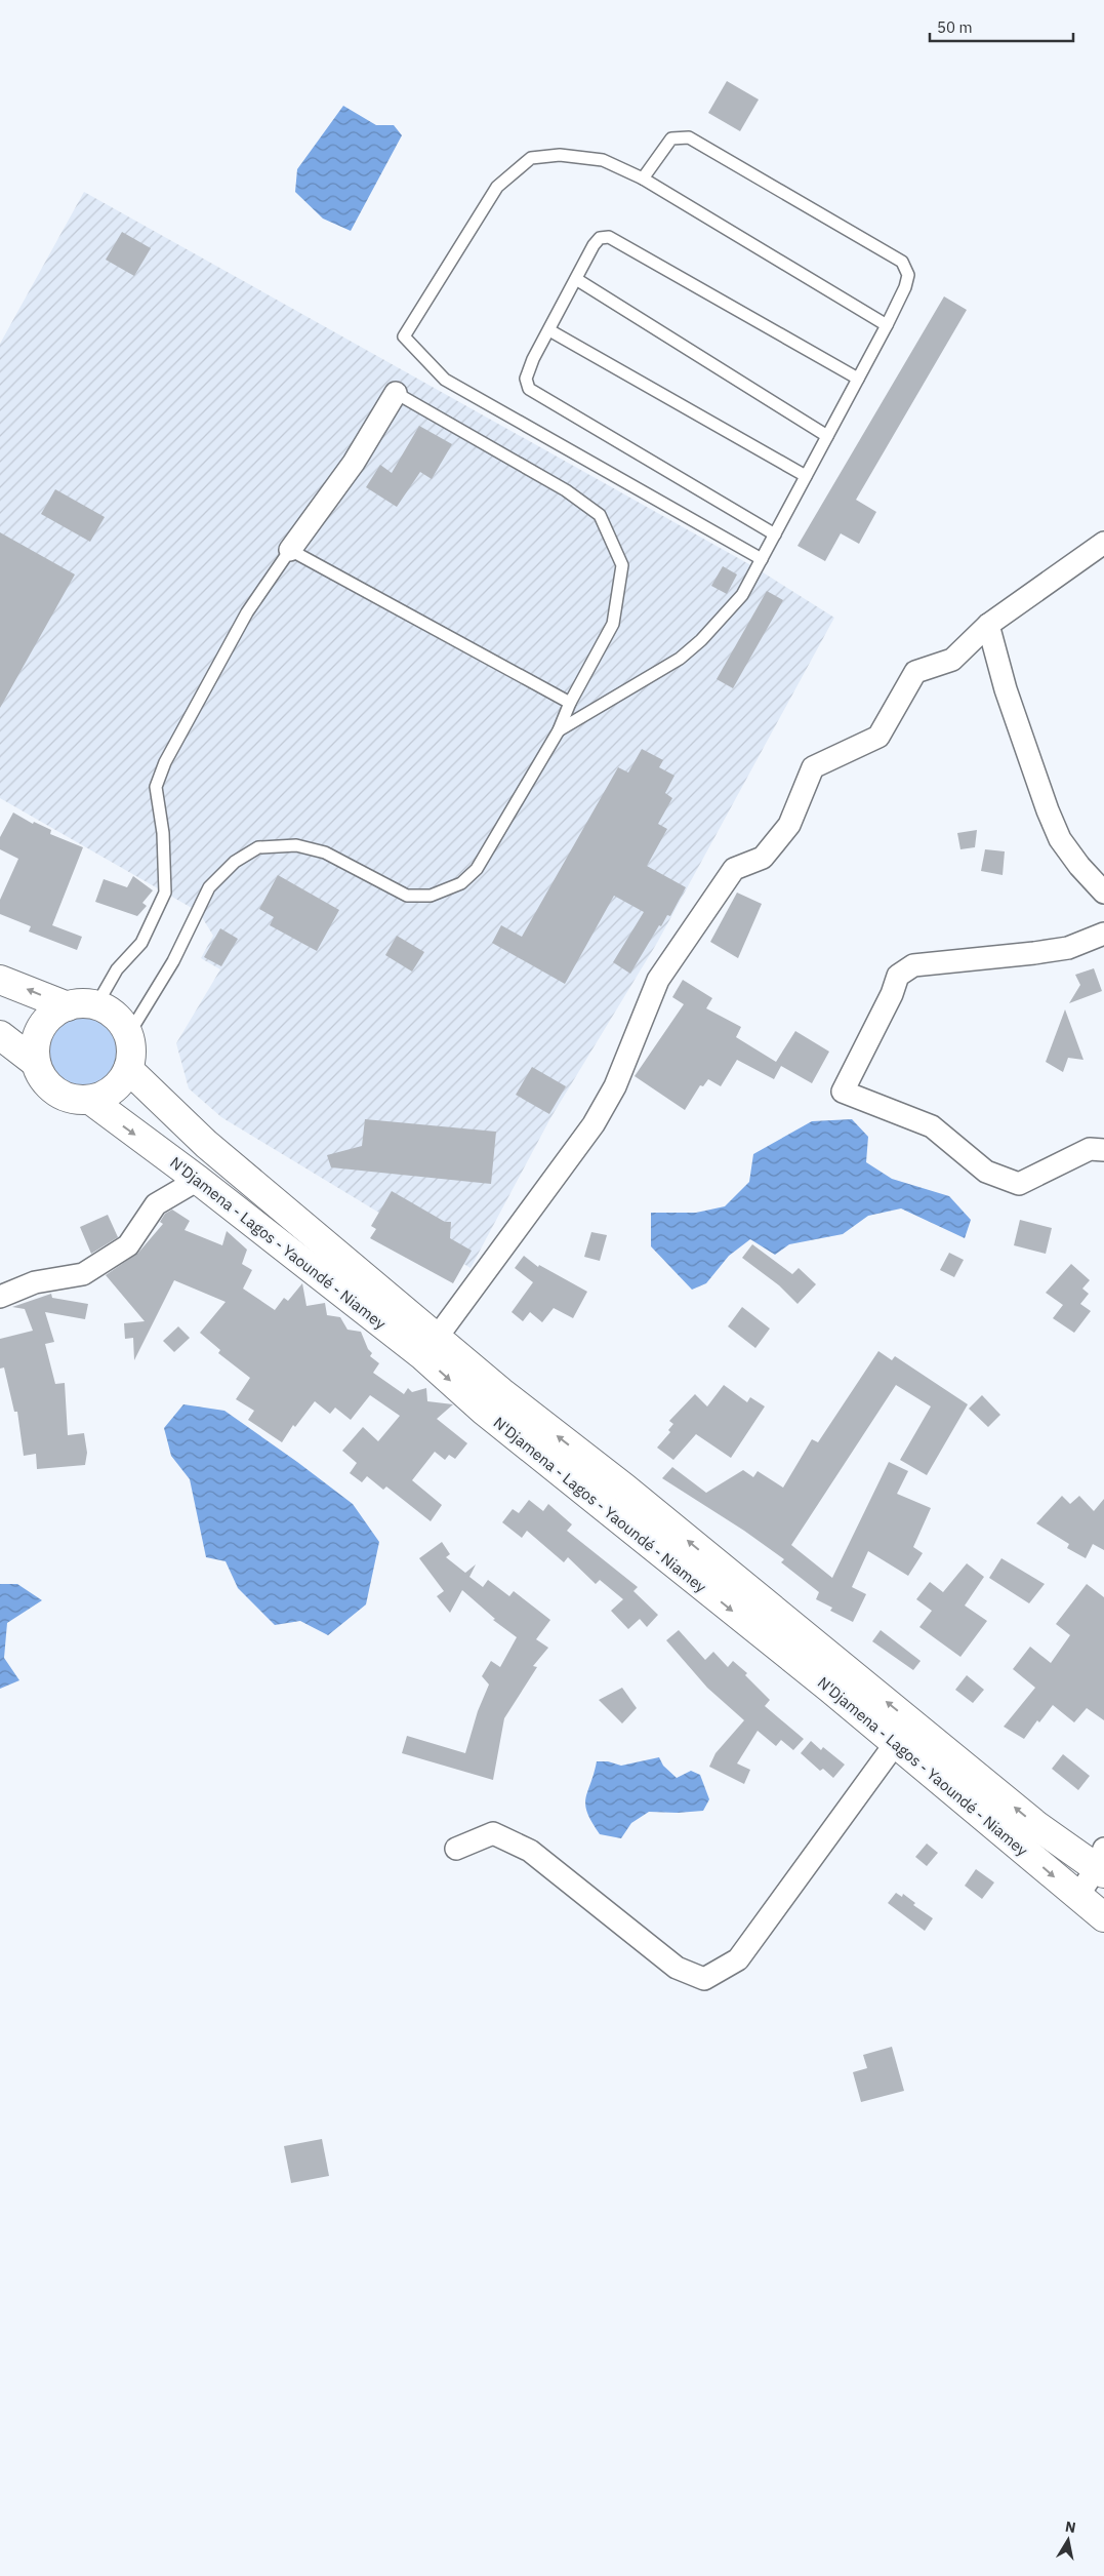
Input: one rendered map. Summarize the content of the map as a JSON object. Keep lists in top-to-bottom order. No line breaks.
{"streets":{"highway":["N'Djamena - Lagos - Yaoundé - Niamey"]},"scale_bar":"50 m","north":"top"}
